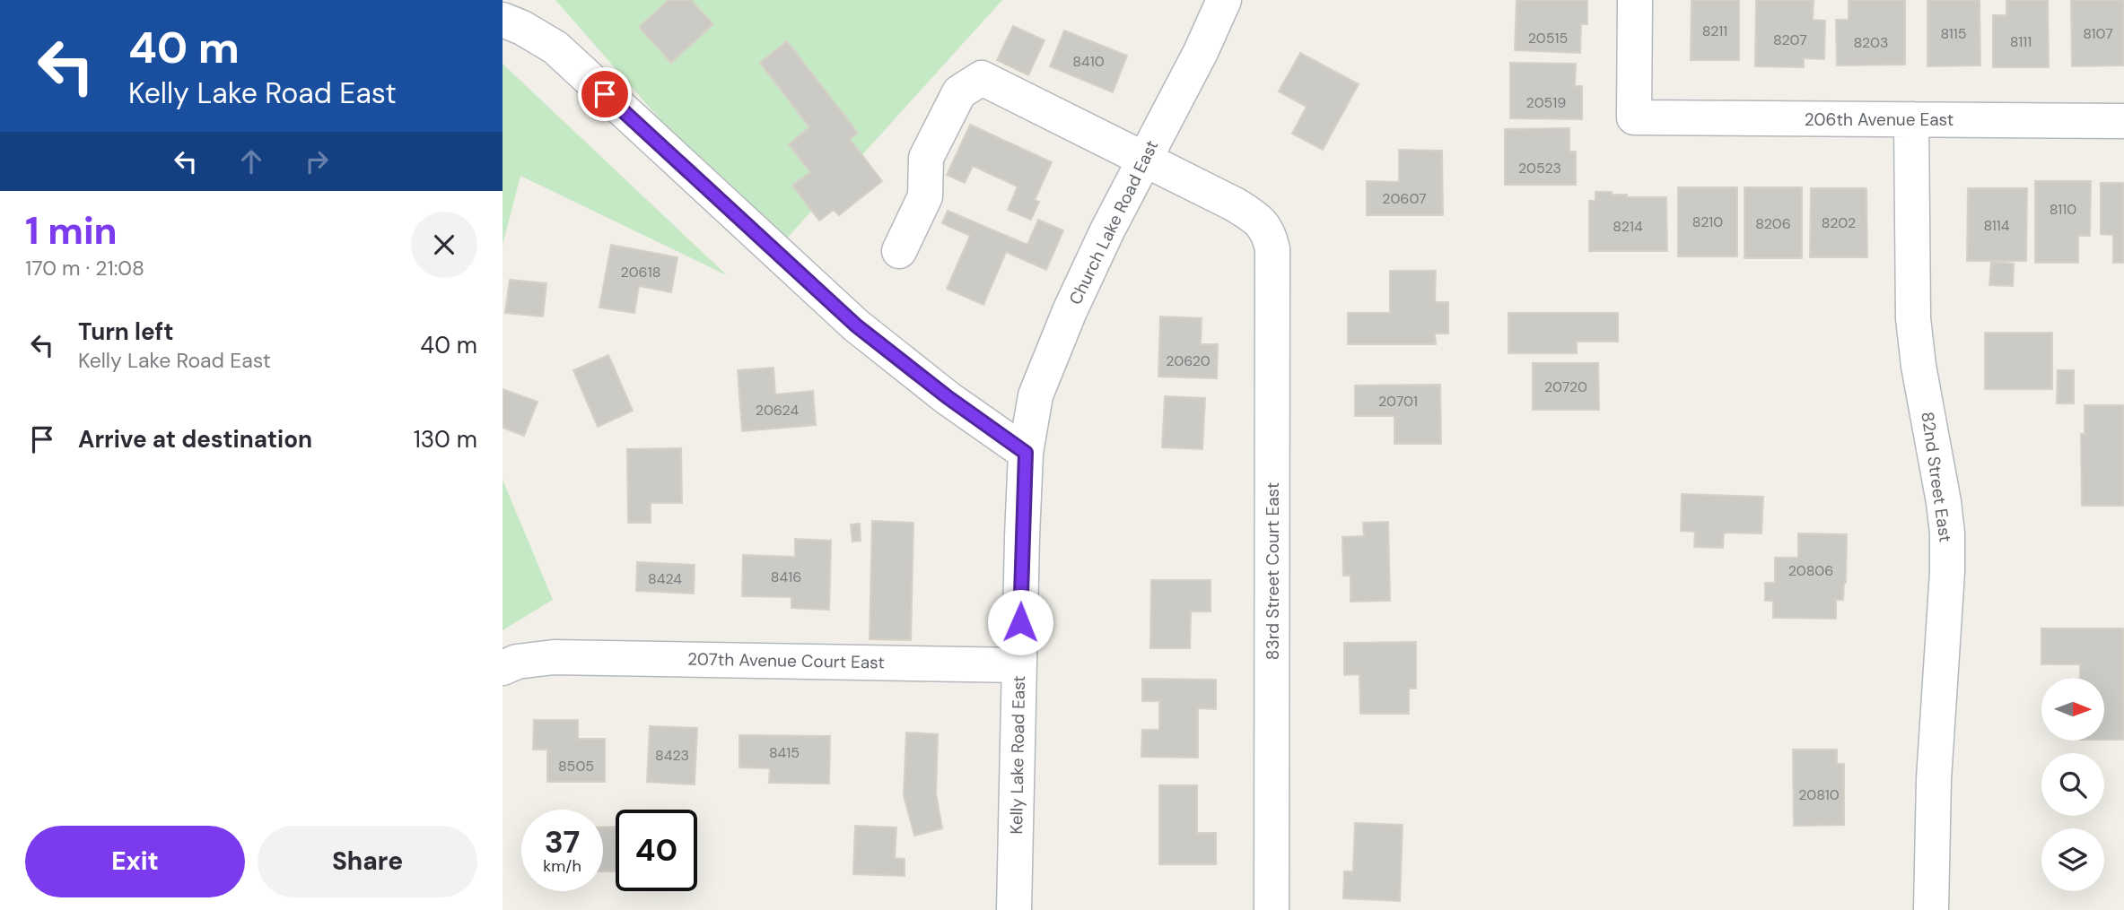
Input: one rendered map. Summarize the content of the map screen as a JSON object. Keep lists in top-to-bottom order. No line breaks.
{"streets":{"street":["206th Avenue East","Church Lake Road East","82nd Street East","83rd Street Court East","207th Avenue Court East","Kelly Lake Road East"]},"crossings":[["206th Avenue East","82nd Street East"],["Church Lake Road East","83rd Street Court East"],["Church Lake Road East","Kelly Lake Road East"],["207th Avenue Court East","Kelly Lake Road East"]],"house_numbers":["8211","8115","8107","20515","8207","8111","8203","8410","20519","20523","20607","8110","8210","8202","8206","8114","8214","20618","20620","20720","20701","20624","20806","8416","8424","8415","8423","8505","20810"],"north":"right","page":{"turn":["40 m","Kelly Lake Road East"],"heading":["1 min","170 m · 21:08"],"list":[{"name":"Turn left","note":"Kelly Lake Road East","value":"40 m"},{"name":"Arrive at destination","value":"130 m"}],"speed":"37 km/h","limit":"40","buttons":["Exit","Share"]}}
